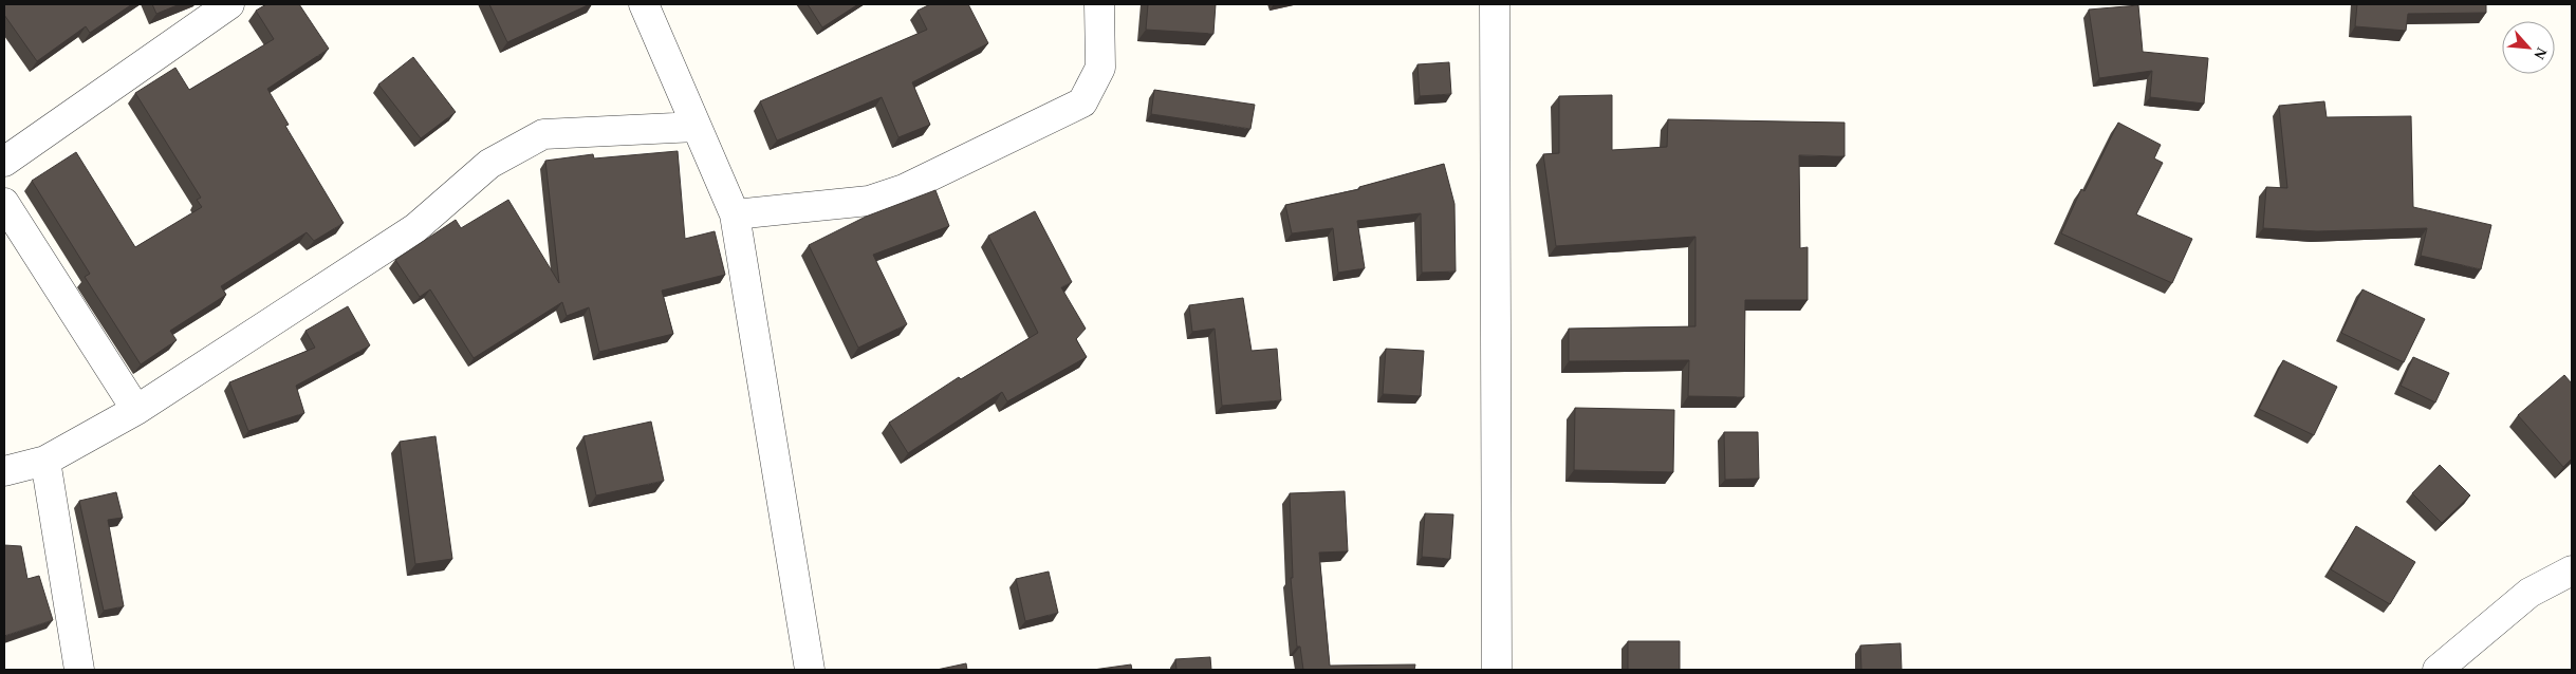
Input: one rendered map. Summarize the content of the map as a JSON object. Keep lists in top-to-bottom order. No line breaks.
{"north":"bottom right"}
